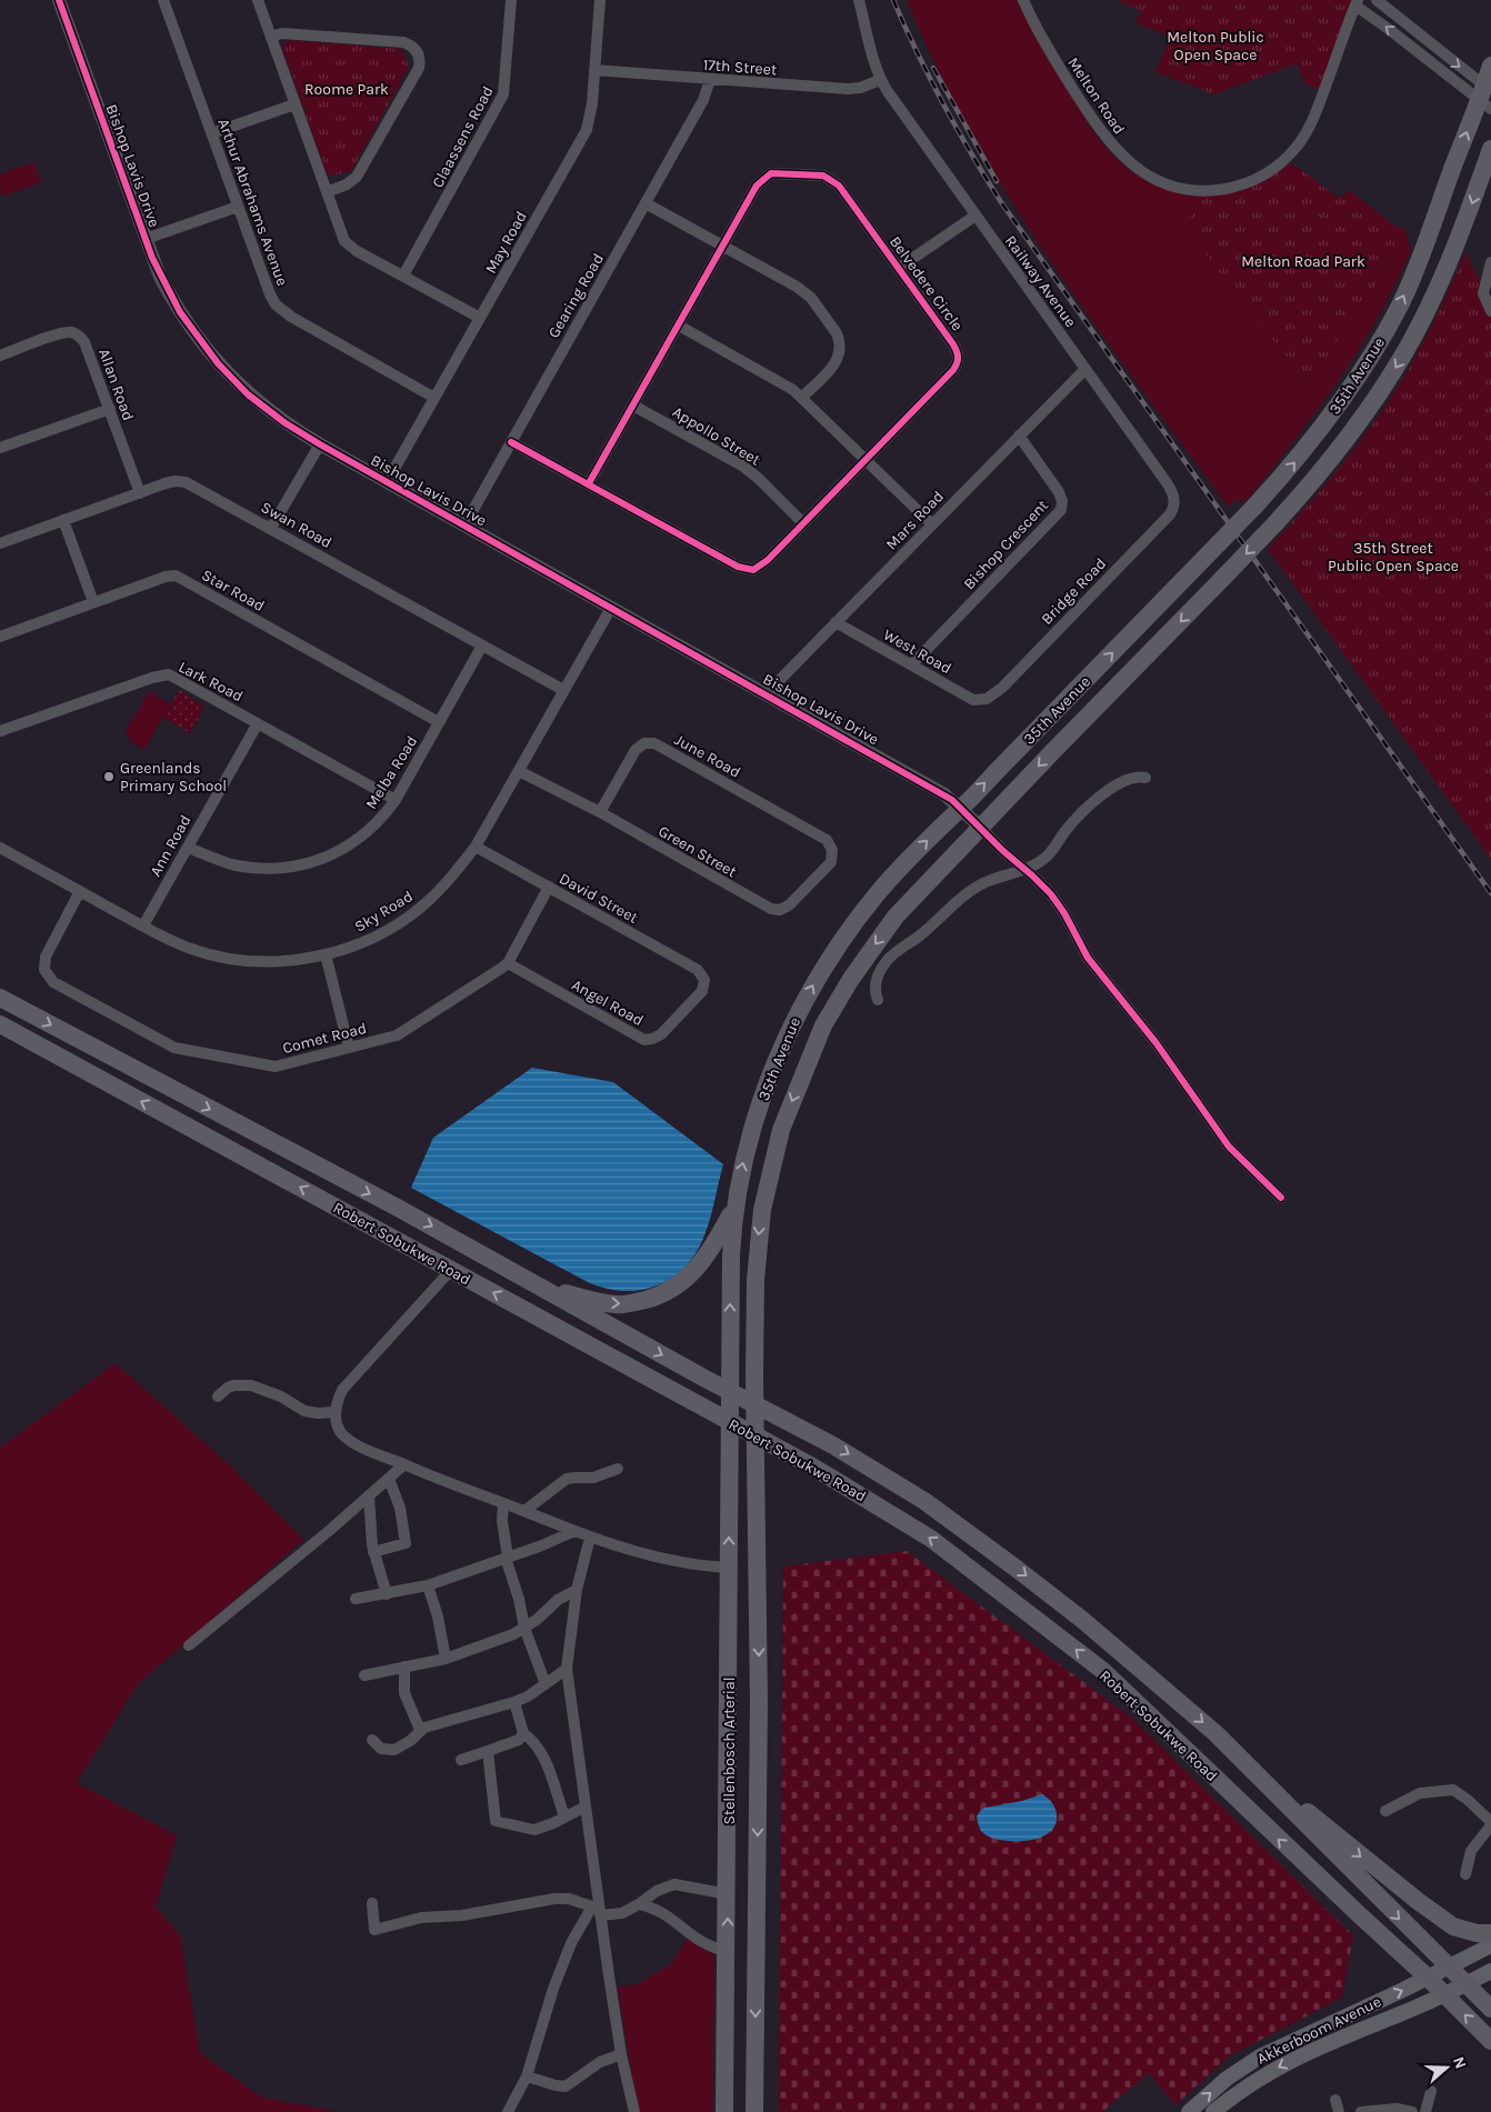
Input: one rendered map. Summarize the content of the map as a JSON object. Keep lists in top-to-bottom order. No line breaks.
{"streets":{"main road":["35th Avenue","Robert Sobukwe Road","Stellenbosch Arterial","Akkerboom Avenue"],"street":["17th Street","Melton Road","Claassens Road","Bishop Lavis Drive","Arthur Abrahams Avenue","May Road","Railway Avenue","Belvedere Circle","Gearing Road","Allan Road","Appollo Street","Mars Road","Swan Road","Bishop Crescent","Star Road","Bridge Road","West Road","Lark Road","June Road","Melba Road","Ann Road","Green Street","David Street","Sky Road","Angel Road","Comet Road"]},"crossings":[["17th Street","May Road"],["17th Street","Railway Avenue"],["17th Street","Gearing Road"],["Bishop Lavis Drive","May Road"],["Bishop Lavis Drive","Gearing Road"],["Bishop Lavis Drive","35th Avenue"],["Bishop Lavis Drive","Mars Road"],["Bishop Lavis Drive","Sky Road"],["Arthur Abrahams Avenue","May Road"],["Railway Avenue","Mars Road"],["Railway Avenue","Bridge Road"],["Belvedere Circle","Gearing Road"],["Belvedere Circle","Appollo Street"],["35th Avenue","Robert Sobukwe Road"],["35th Avenue","Stellenbosch Arterial"],["Allan Road","Swan Road"],["Mars Road","Bishop Crescent"],["Mars Road","West Road"],["Swan Road","Melba Road"],["Swan Road","Sky Road"],["Bishop Crescent","West Road"],["Star Road","Melba Road"],["Bridge Road","West Road"],["Lark Road","Melba Road"],["Lark Road","Ann Road"],["June Road","Green Street"],["Melba Road","Ann Road"],["Ann Road","Sky Road"],["Green Street","Sky Road"],["David Street","Sky Road"],["David Street","Angel Road"],["David Street","Comet Road"],["Sky Road","Comet Road"],["Angel Road","Comet Road"],["Robert Sobukwe Road","Stellenbosch Arterial"],["Robert Sobukwe Road","Akkerboom Avenue"]],"parks":["Melton Public Open Space","Roome Park","Melton Road Park","35th Street Public Open Space"],"places":["Greenlands Primary School"],"north":"right"}
